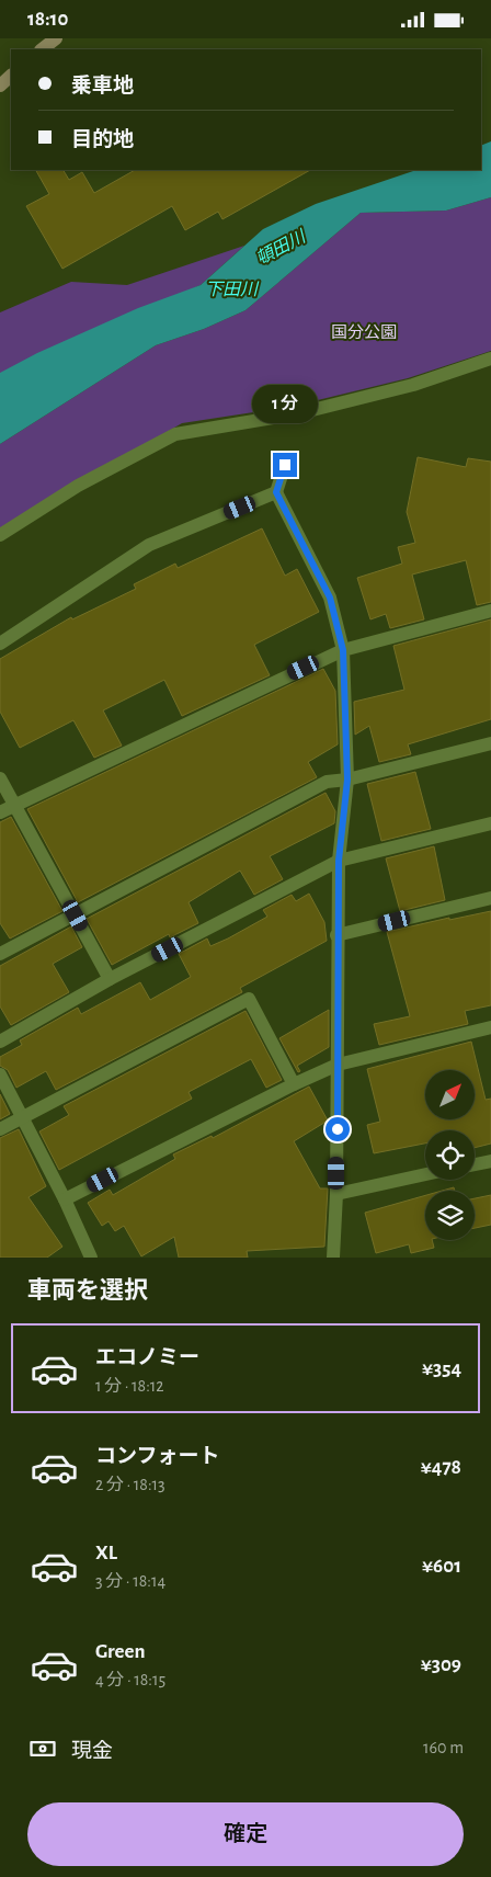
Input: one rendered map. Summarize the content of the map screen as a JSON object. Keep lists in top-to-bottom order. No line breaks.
{"water":["頓田川","下田川"],"parks":["国分公園"],"north":"top right","page":{"status":"18:10","banner":["乗車地","目的地"],"bubble":"1 分","heading":"車両を選択","list":[{"name":"エコノミー","note":"1 分 · 18:12","value":"¥354"},{"name":"コンフォート","note":"2 分 · 18:13","value":"¥478"},{"name":"XL","note":"3 分 · 18:14","value":"¥601"},{"name":"Green","note":"4 分 · 18:15","value":"¥309"}],"pay":["現金","160 m"],"buttons":"確定"}}
